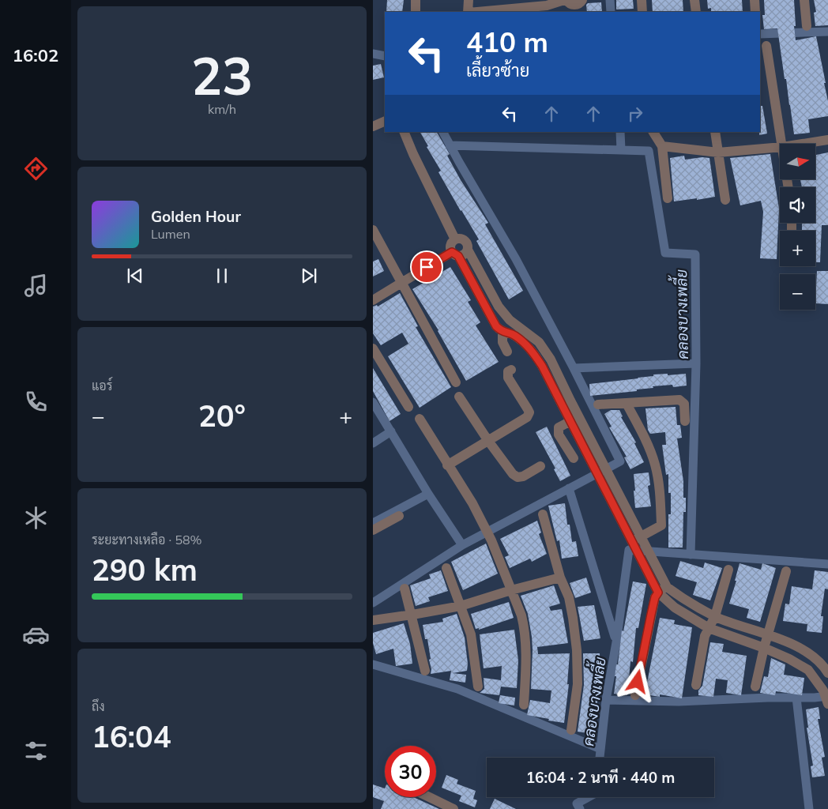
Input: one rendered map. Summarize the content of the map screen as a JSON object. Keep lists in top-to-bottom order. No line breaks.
{"water":["คลองบางเพลี้ย"],"north":"right","page":{"tabs":"16:02","tile":[["23","km/h"],"แอร์",["ระยะทางเหลือ · 58%","290 km"],["ถึง","16:04"]],"turn":["410 m","เลี้ยวซ้าย"],"map_buttons":["+","−"],"song":["Golden Hour","Lumen"],"heat":["−","20°","+"],"limit":"30","trip":"16:04 · 2 นาที · 440 m"}}
